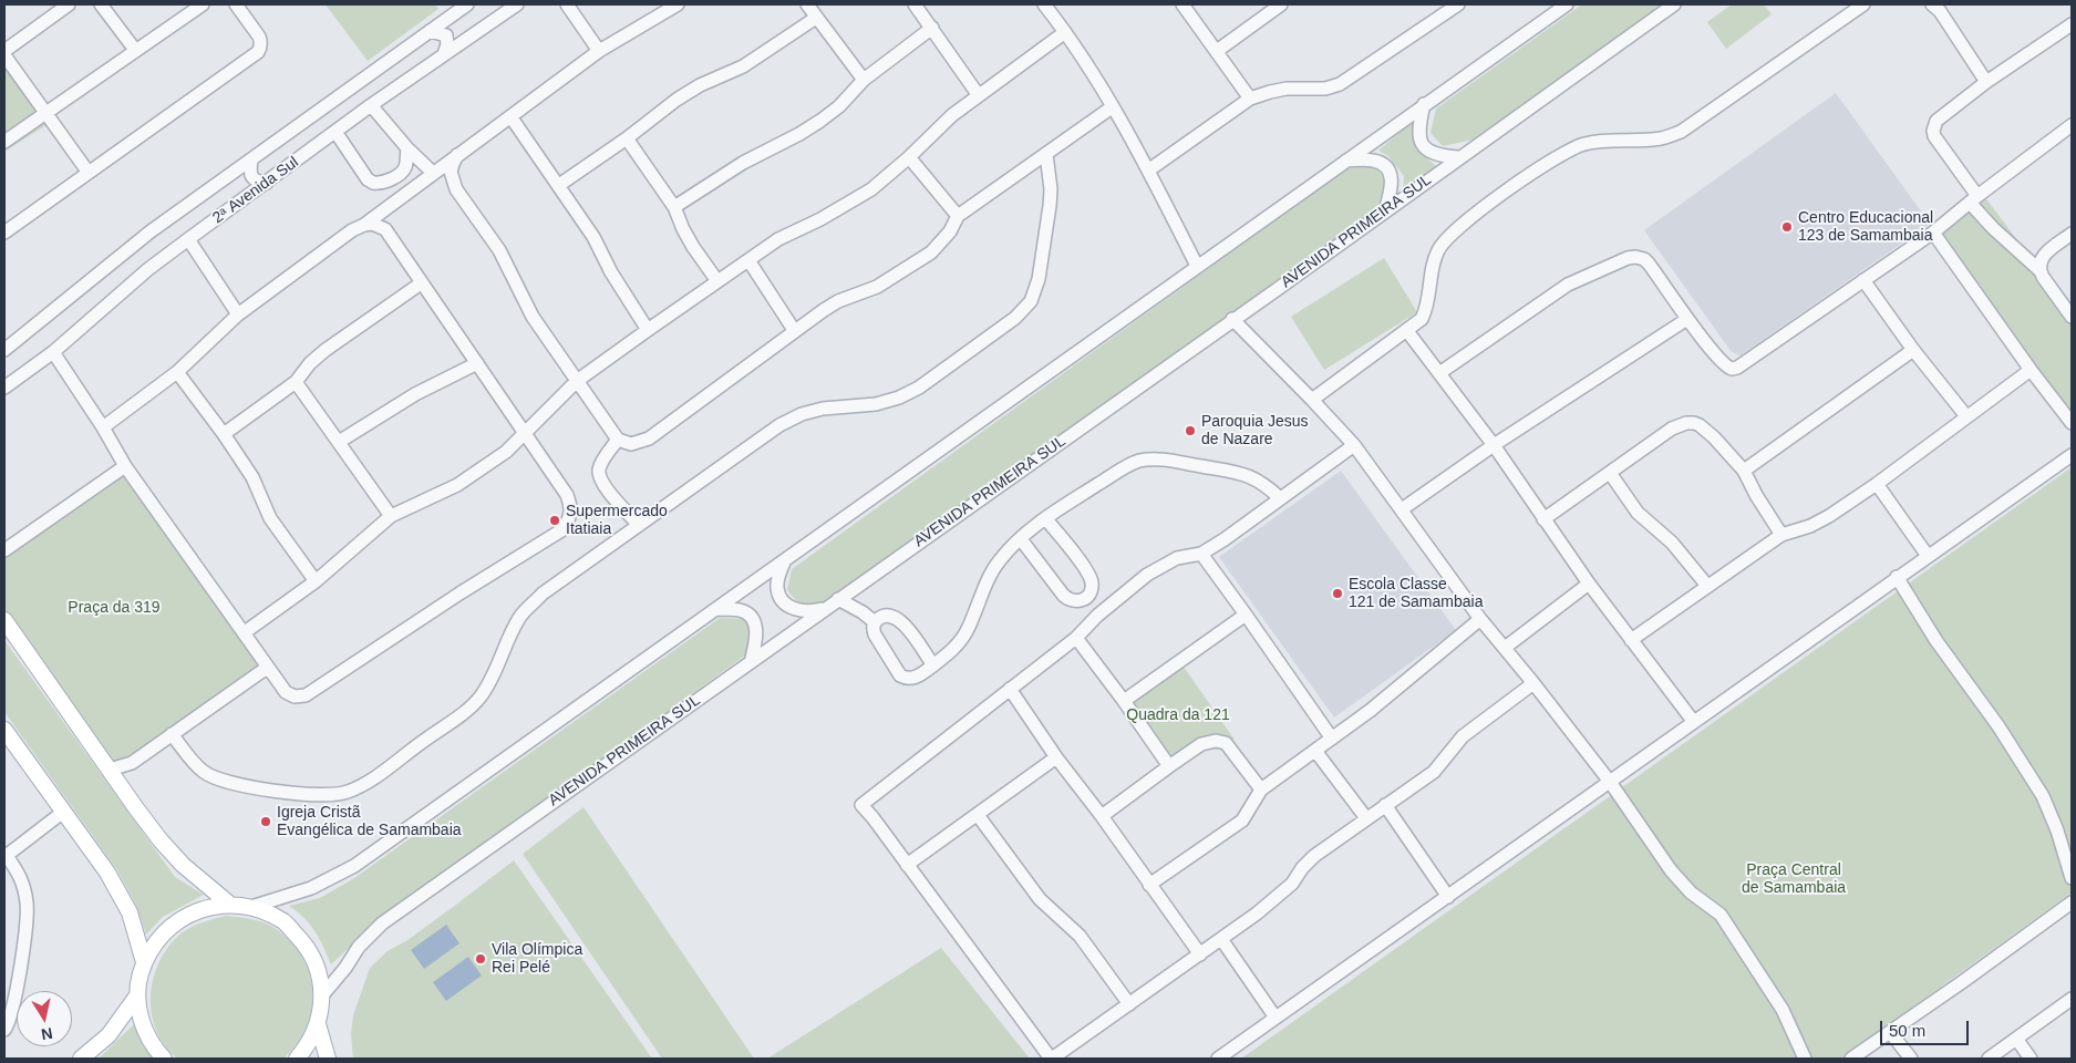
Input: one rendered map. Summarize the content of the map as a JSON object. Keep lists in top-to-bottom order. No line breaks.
{"streets":{"street":["2ᵃ Avenida Sul","AVENIDA PRIMEIRA SUL"]},"parks":["Praça da 319","Quadra da 121","Praça Central de Samambaia"],"places":["Centro Educacional 123 de Samambaia","Paroquia Jesus de Nazare","Supermercado Itatiaia","Escola Classe 121 de Samambaia","Igreja Cristã Evangélica de Samambaia","Vila Olímpica Rei Pelé"],"scale_bar":"50 m","north":"bottom"}
